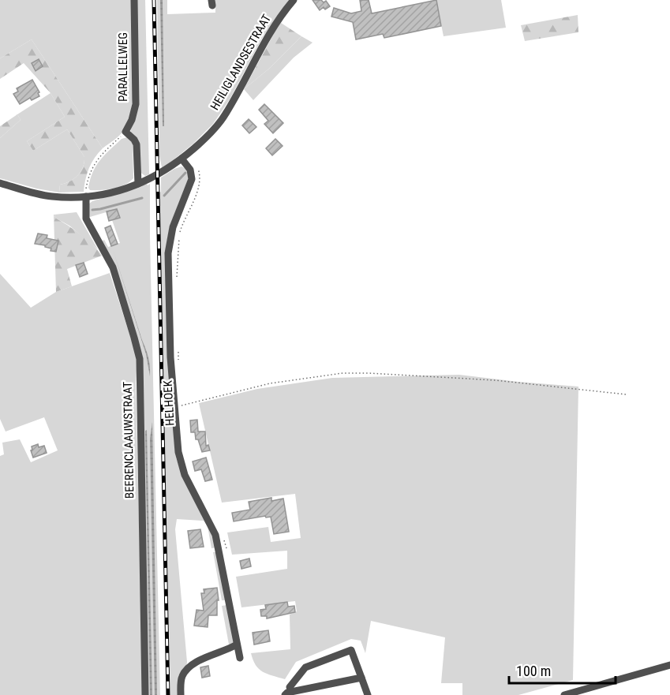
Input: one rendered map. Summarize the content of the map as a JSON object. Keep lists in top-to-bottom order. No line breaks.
{"streets":{"street":["HEILIGLANDSESTRAAT","PARALLELWEG","HELHOEK","BEERENCLAAUWSTRAAT"]},"crossings":[["HEILIGLANDSESTRAAT","HELHOEK"],["HEILIGLANDSESTRAAT","BEERENCLAAUWSTRAAT"]],"scale_bar":"100 m"}
